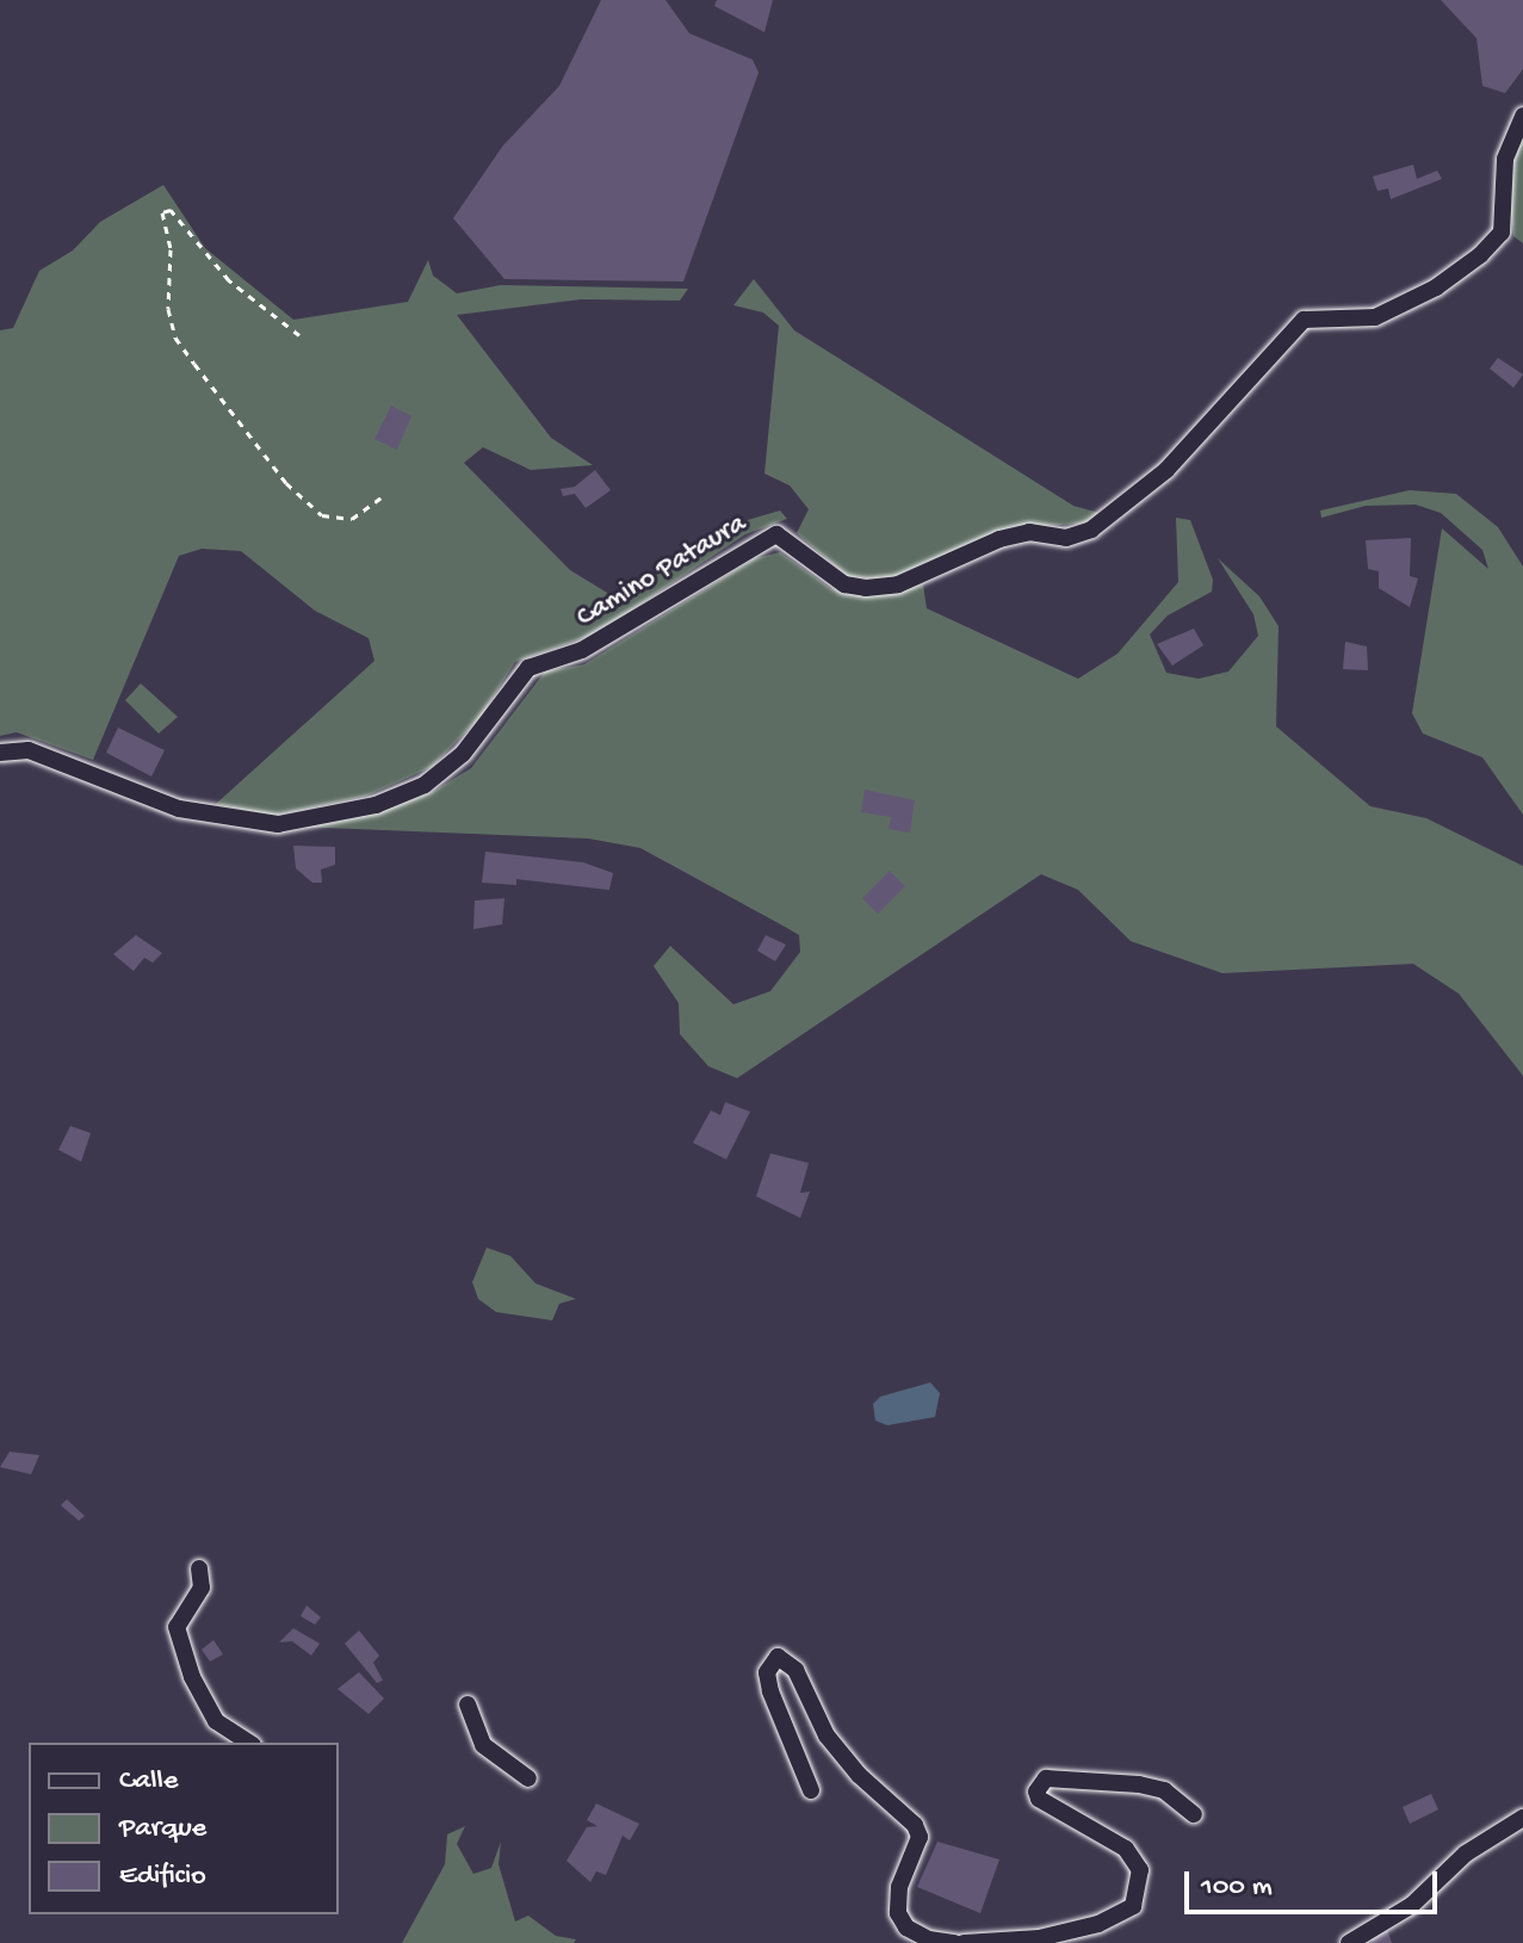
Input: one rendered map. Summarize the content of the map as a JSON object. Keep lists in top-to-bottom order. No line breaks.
{"streets":{"street":["Camino Pataura"]},"legend":["Calle","Parque","Edificio"],"scale_bar":"100 m"}
